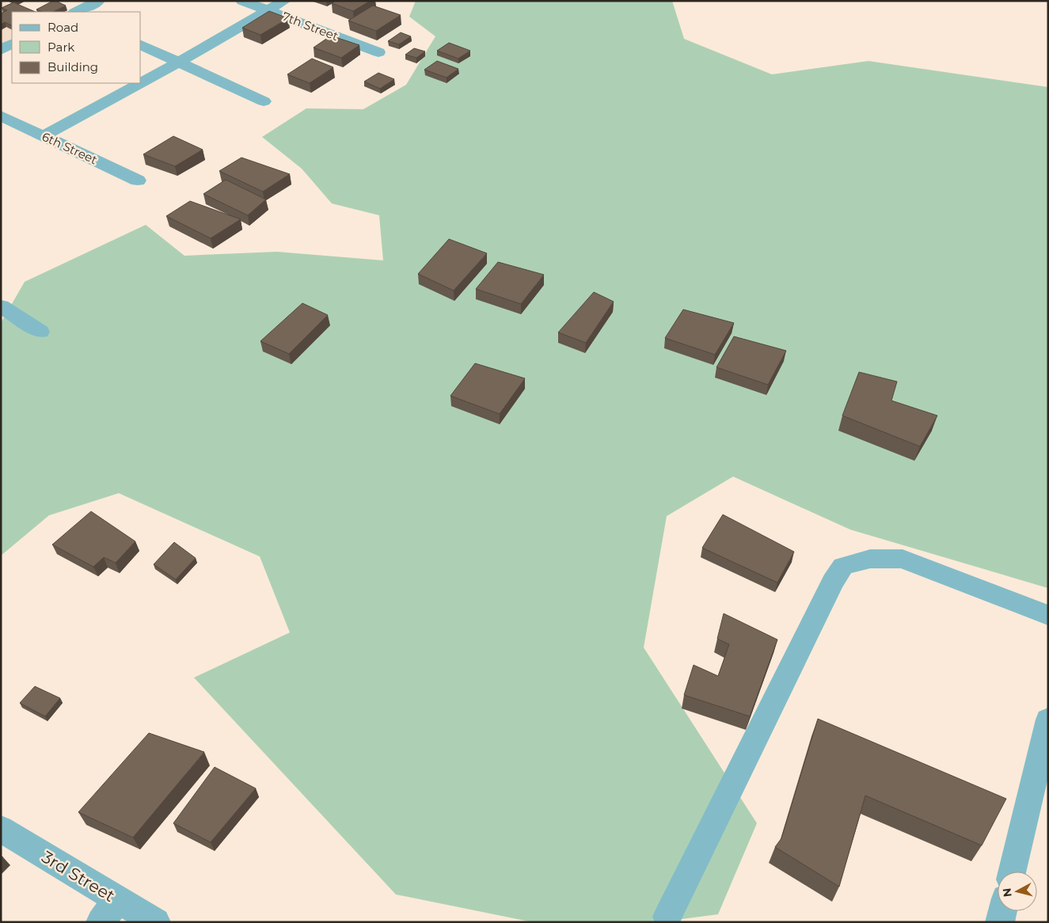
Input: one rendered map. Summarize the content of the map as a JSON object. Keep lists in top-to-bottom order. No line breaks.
{"streets":{"street":["7th Street","6th Street","3rd Street"]},"legend":["Road","Park","Building"],"north":"left"}
